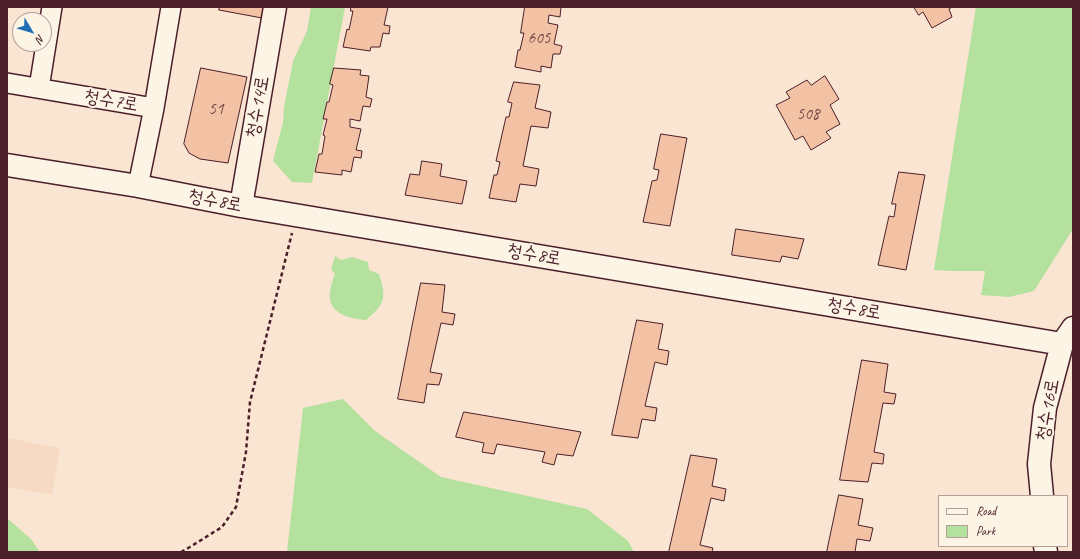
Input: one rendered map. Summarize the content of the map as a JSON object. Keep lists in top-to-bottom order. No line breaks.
{"streets":{"street":["청수7로","청수14로","청수8로","청수16로"]},"crossings":[["청수14로","청수8로"],["청수8로","청수16로"]],"house_numbers":["605","51","508"],"legend":["Road","Park"],"north":"bottom right"}
